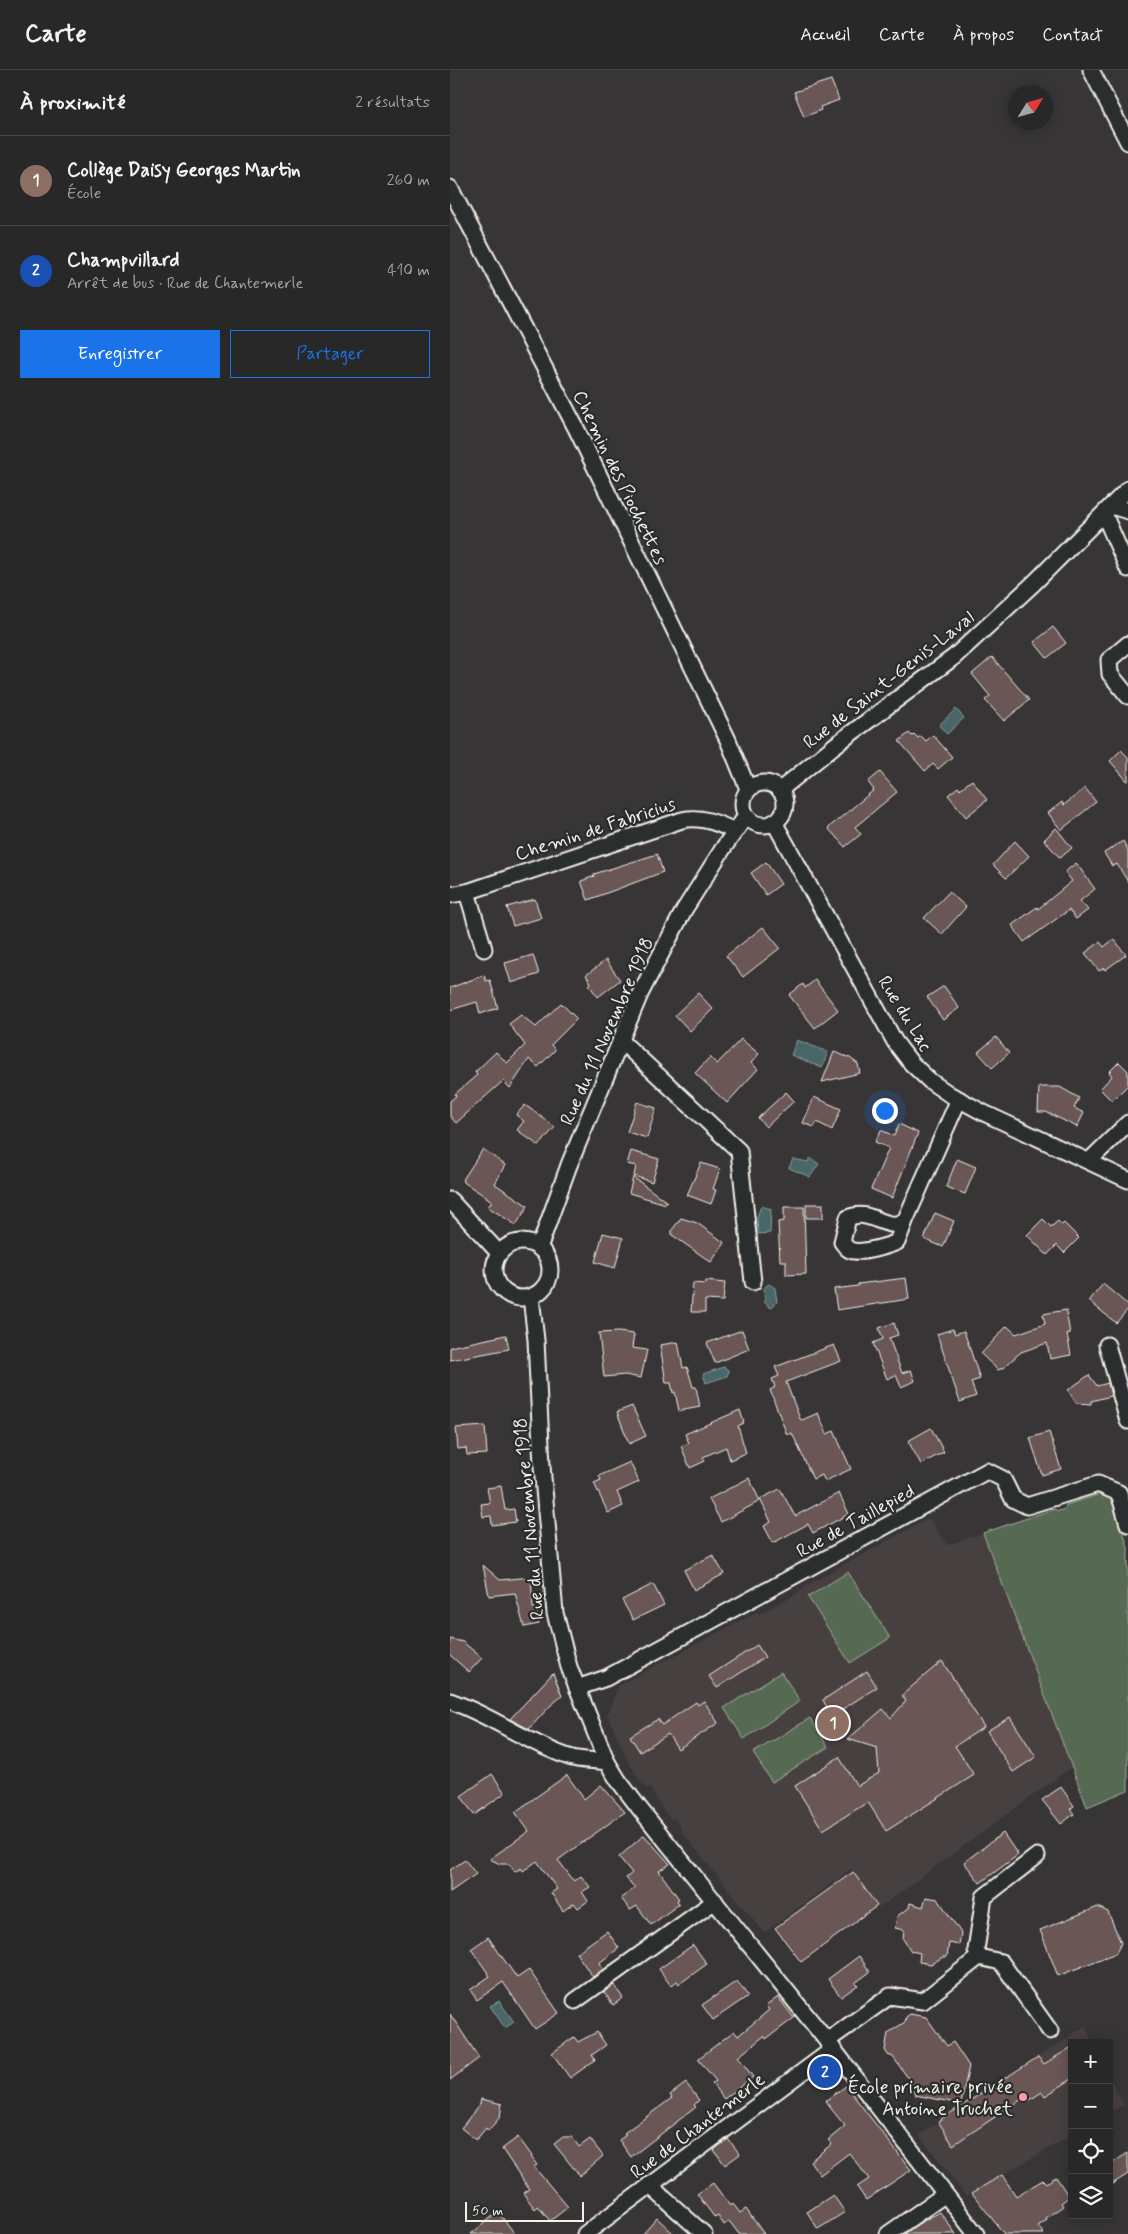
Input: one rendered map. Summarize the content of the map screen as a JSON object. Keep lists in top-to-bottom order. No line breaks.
{"streets":{"street":["Chemin des Piochettes","Rue de Saint-Genis-Laval","Chemin de Fabricius","Rue du Lac","Rue du 11 Novembre 1918","Rue de Taillepied","Rue de Chantemerle"]},"crossings":[["Chemin des Piochettes","Rue de Saint-Genis-Laval"],["Chemin des Piochettes","Rue du Lac"],["Chemin des Piochettes","Rue du 11 Novembre 1918"],["Rue de Saint-Genis-Laval","Rue du Lac"],["Rue de Saint-Genis-Laval","Rue du 11 Novembre 1918"],["Chemin de Fabricius","Rue du 11 Novembre 1918"],["Rue du Lac","Rue du 11 Novembre 1918"],["Rue du 11 Novembre 1918","Rue de Taillepied"],["Rue du 11 Novembre 1918","Rue de Chantemerle"]],"places":["École primaire privée Antoine Truchet"],"scale_bar":"50 m","north":"top right","page":{"header":"Carte","nav":["Accueil","Carte","À propos","Contact"],"heading":["À proximité","2 résultats"],"list":[{"mark":"1","name":"Collège Daisy Georges Martin","note":"École","value":"260 m"},{"mark":"2","name":"Champvillard","note":"Arrêt de bus · Rue de Chantemerle","value":"410 m"}],"buttons":["Enregistrer","Partager"],"pins":["1","2"],"map_buttons":["+","−"],"scale":"50 m"}}
